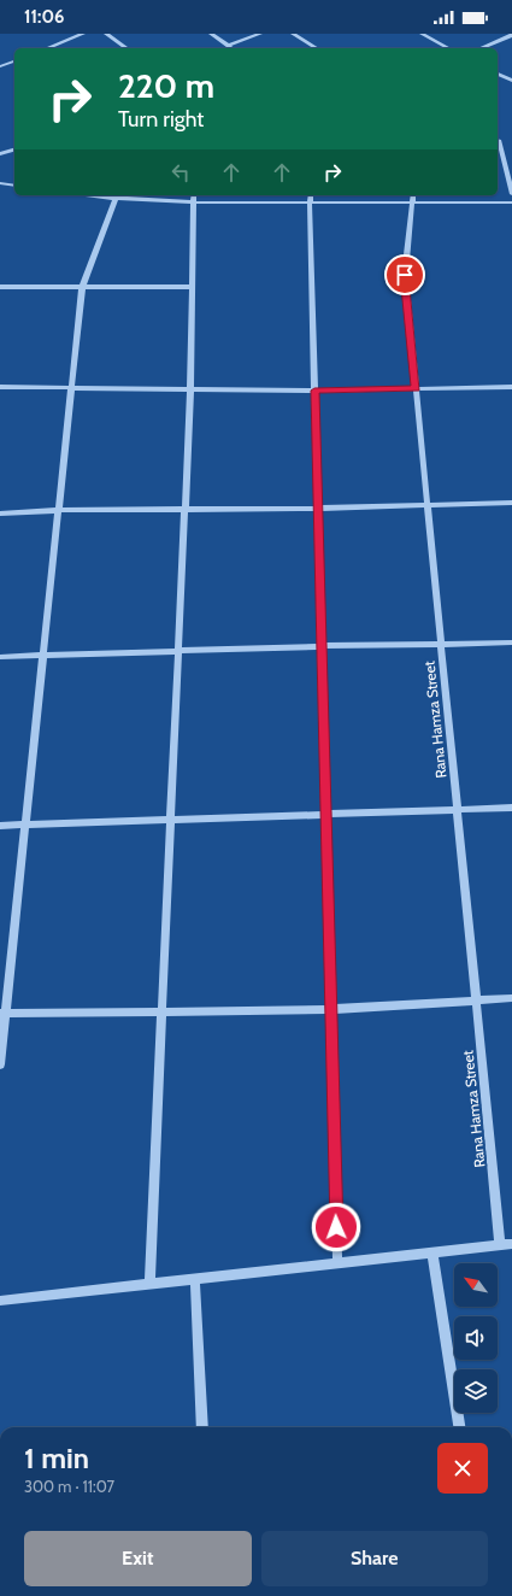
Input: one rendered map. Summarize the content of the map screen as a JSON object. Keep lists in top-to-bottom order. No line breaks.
{"streets":{"street":["Rana Hamza Street"]},"north":"top left","page":{"status":"11:06","turn":["220 m","Turn right"],"heading":["1 min","300 m · 11:07"],"buttons":["Exit","Share"]}}
